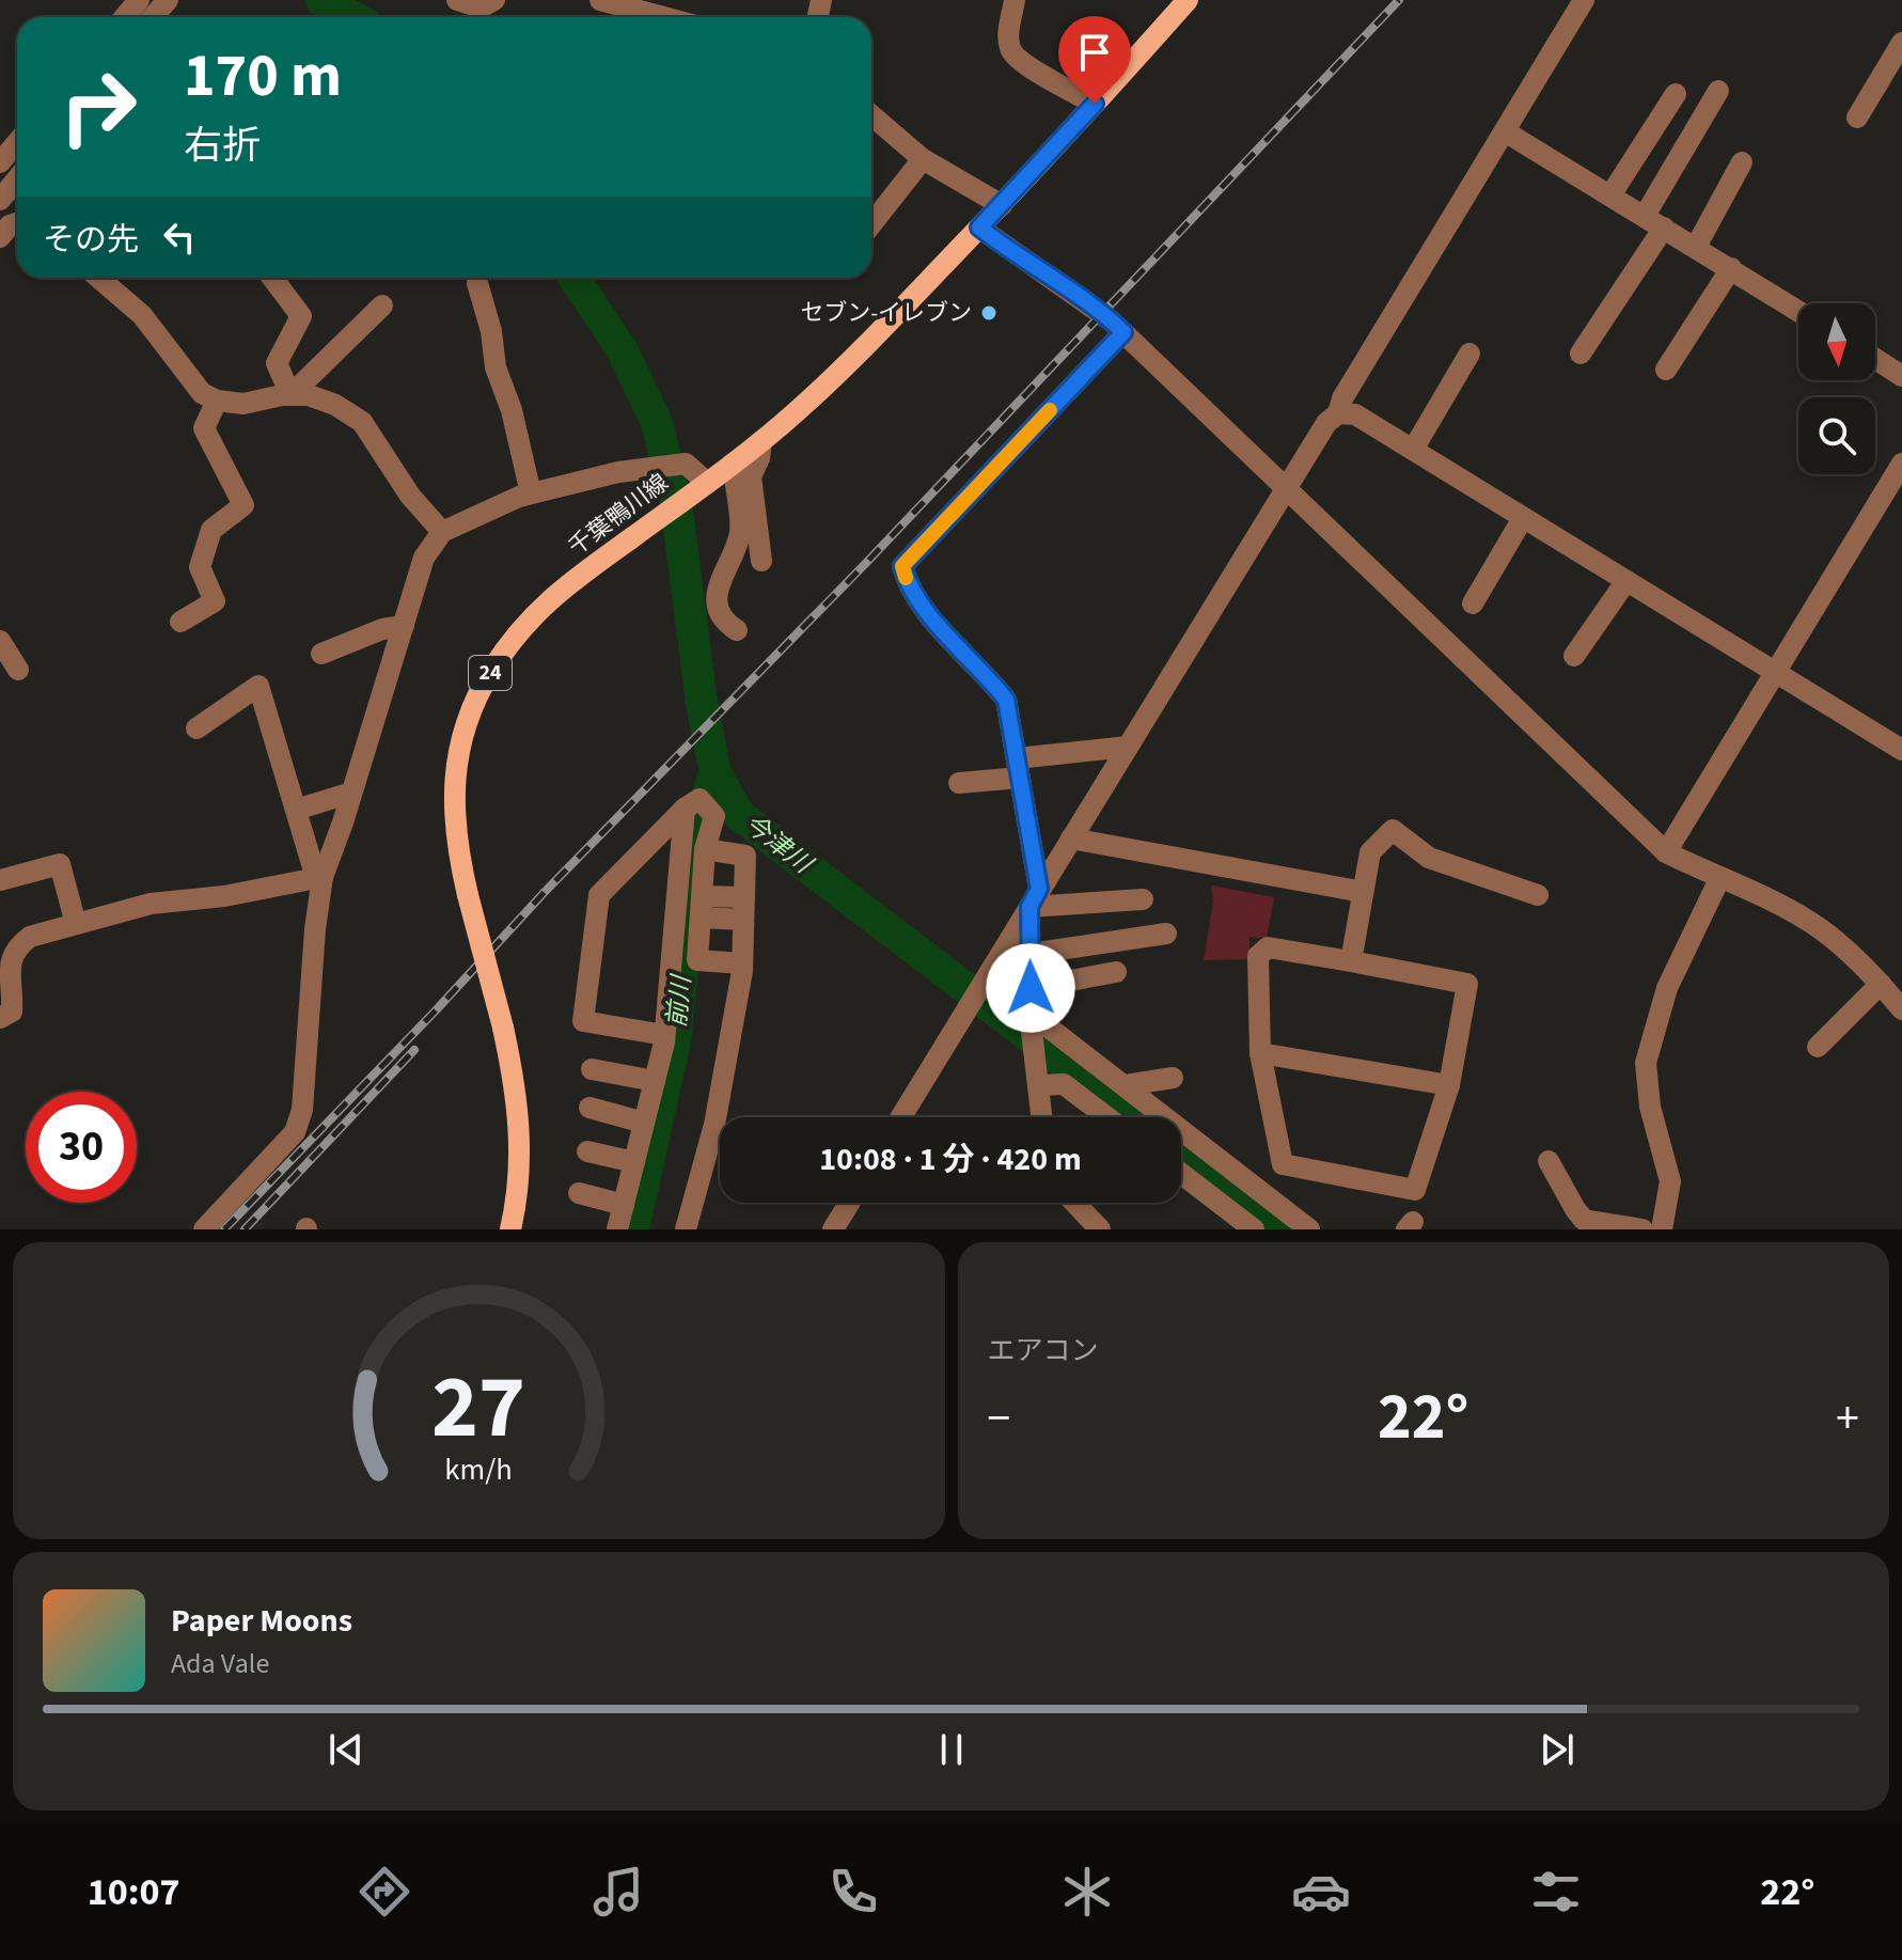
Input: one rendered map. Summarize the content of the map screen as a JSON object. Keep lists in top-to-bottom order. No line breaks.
{"streets":{"main road":["千葉鴨川線","24"]},"water":["今津川","前川"],"places":["セブン-イレブン"],"north":"bottom","page":{"turn":["170 m","右折"],"then":"その先","limit":"30","trip":"10:08 · 1 分 · 420 m","tile":"エアコン","heat":["−","22°","+"],"song":["Paper Moons","Ada Vale"],"tabs":["10:07","22°"],"gauge":["27","km/h"]}}
